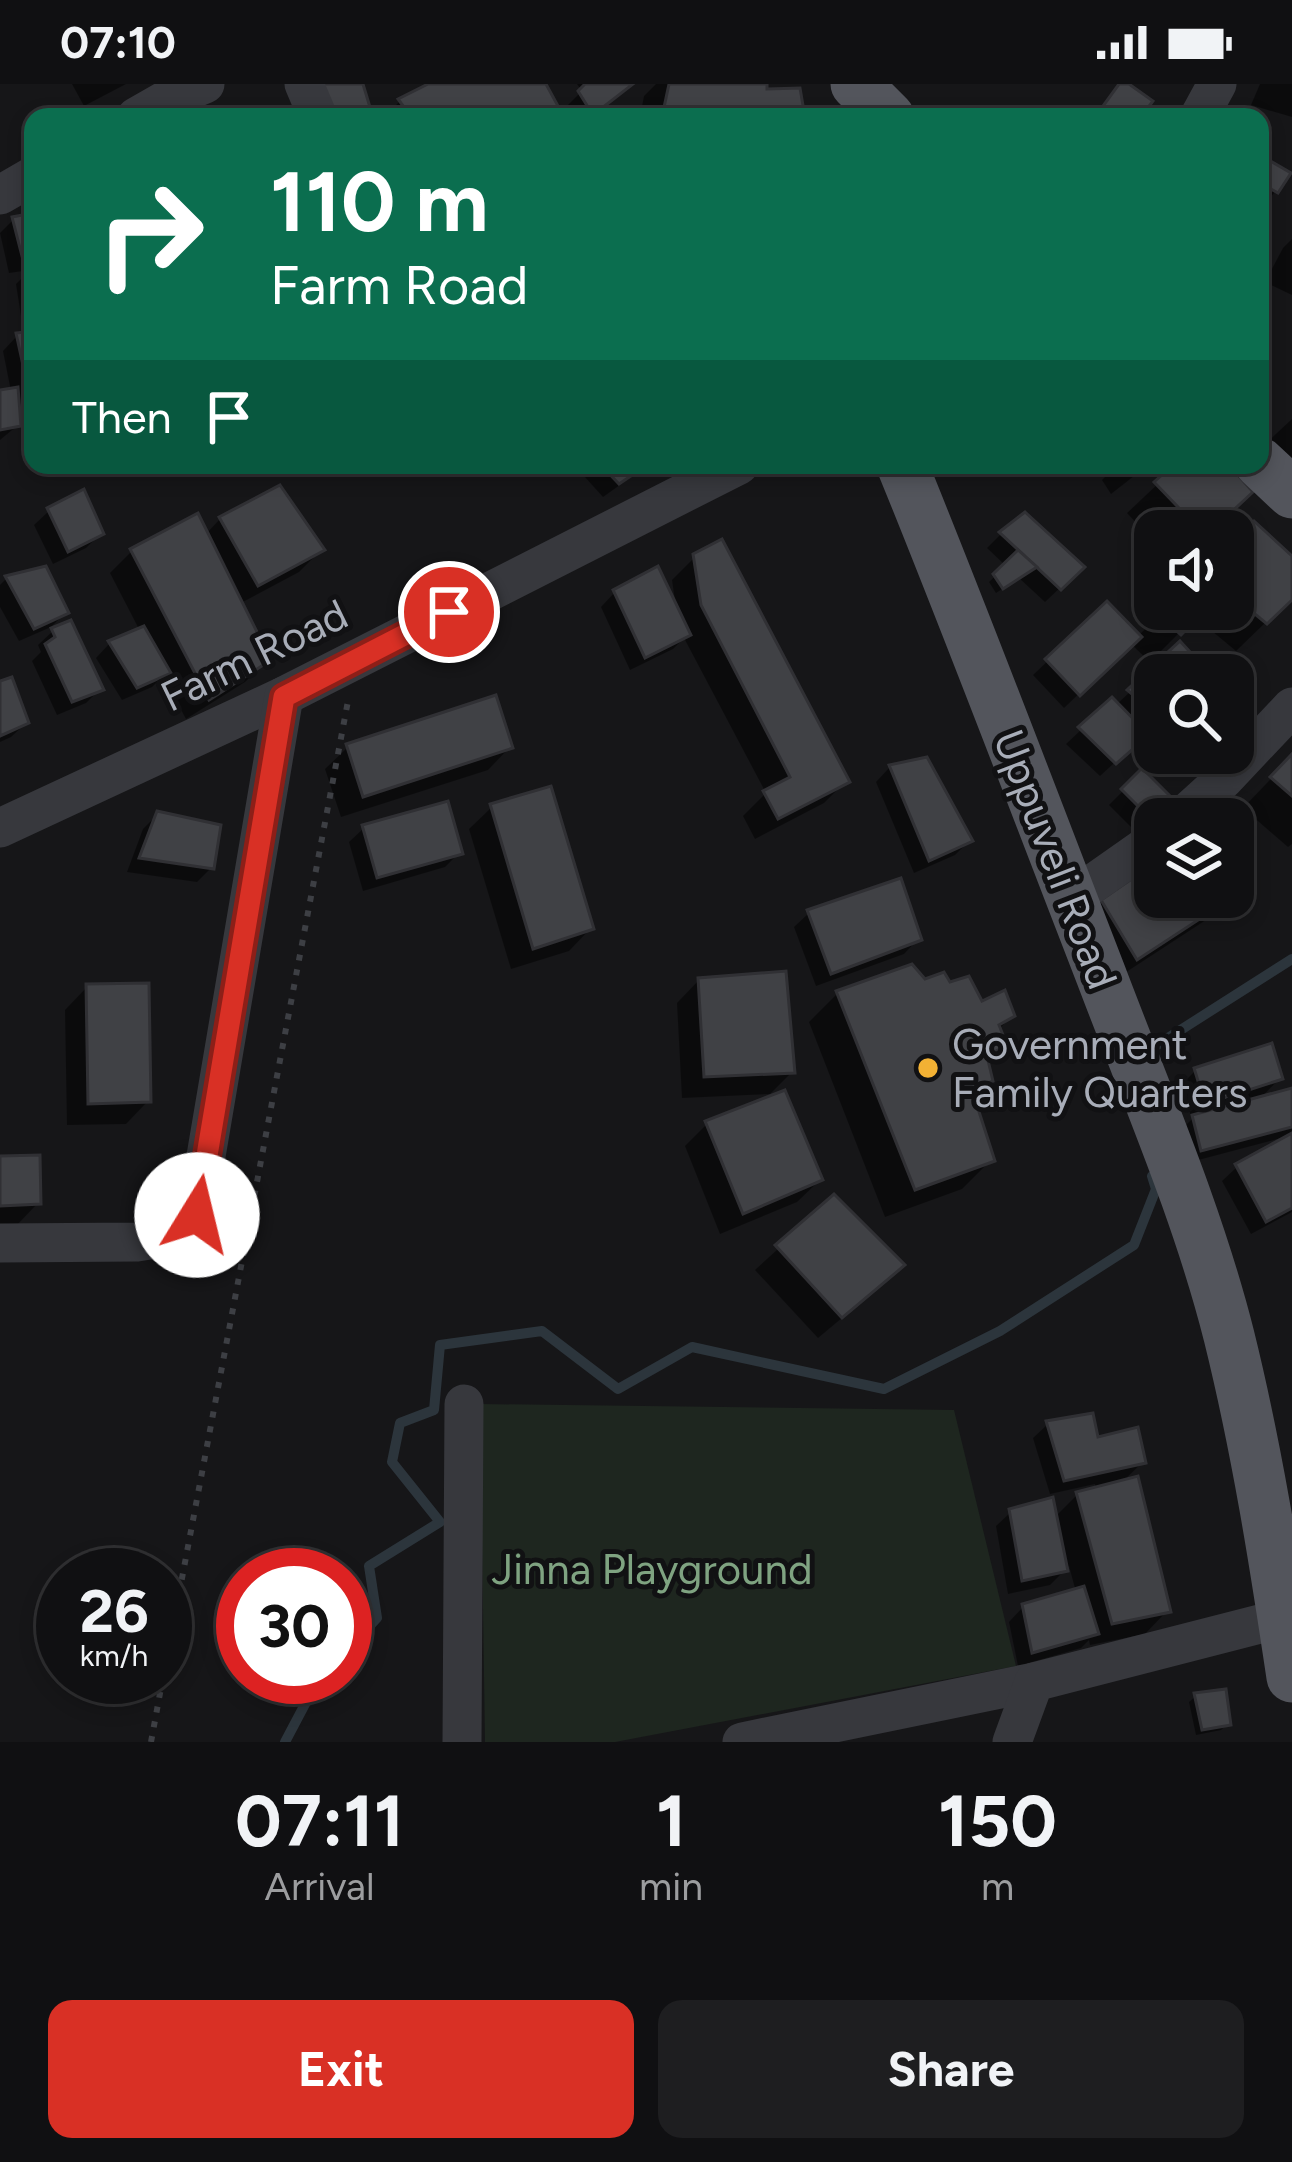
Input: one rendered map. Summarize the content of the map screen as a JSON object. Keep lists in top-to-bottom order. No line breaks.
{"streets":{"main road":["Uppuveli Road"],"street":["Farm Road"]},"parks":["Jinna Playground"],"places":["Government Family Quarters"],"page":{"status":"07:10","turn":["110 m","Farm Road"],"then":"Then","speed":"26 km/h","limit":"30","eta":["07:11","Arrival","1","min","150","m"],"buttons":["Exit","Share"]}}
